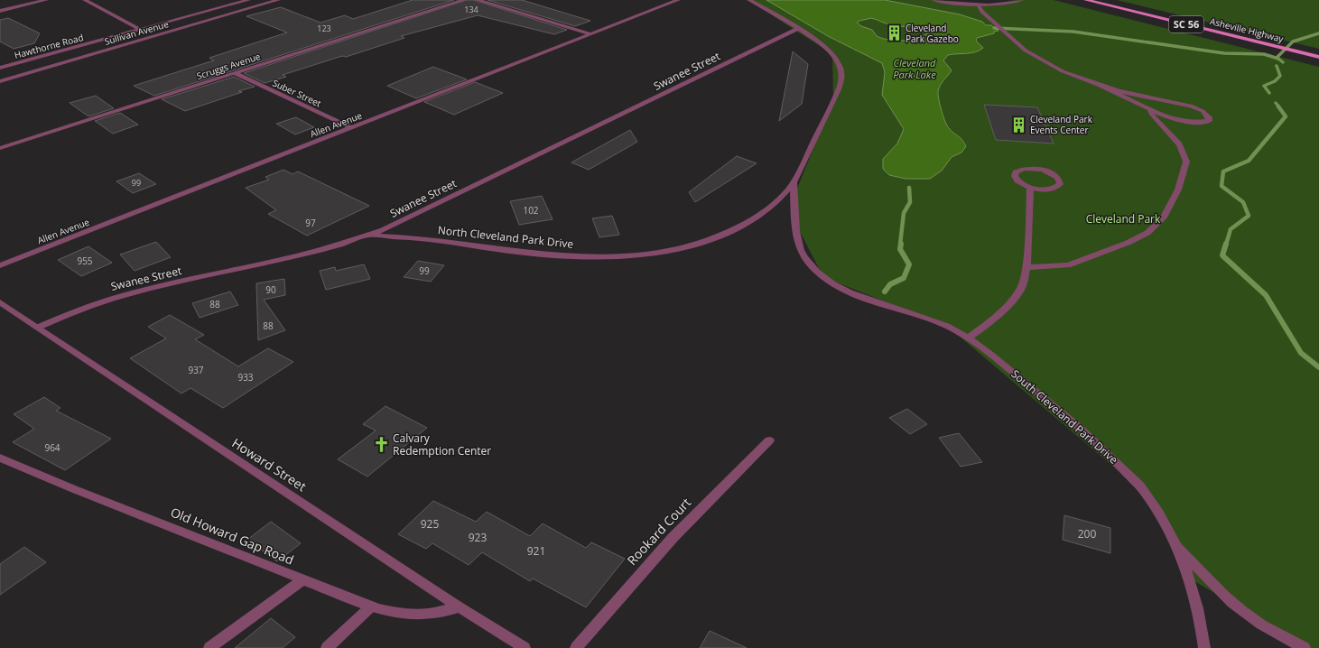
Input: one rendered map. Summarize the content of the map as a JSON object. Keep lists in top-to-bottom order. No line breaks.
{"streets":{"main road":["SC 56","Asheville Highway"],"street":["Sullivan Avenue","Hawthorne Road","Scruggs Avenue","Swanee Street","Suber Street","Allen Avenue","North Cleveland Park Drive","South Cleveland Park Drive","Howard Street","Rookard Court","Old Howard Gap Road"]},"crossings":[["Scruggs Avenue","Suber Street"],["Swanee Street","North Cleveland Park Drive"],["Swanee Street","Howard Street"],["Suber Street","Allen Avenue"],["North Cleveland Park Drive","South Cleveland Park Drive"],["Howard Street","Old Howard Gap Road"]],"water":["Cleveland Park Lake"],"parks":["Cleveland Park"],"places":{"building":["Cleveland Park Gazebo","Cleveland Park Events Center"],"church":["Calvary Redemption Center"]},"house_numbers":["134","123","99","102","97","955","99","90","88","88","937","933","964","925","200","923","921"]}
